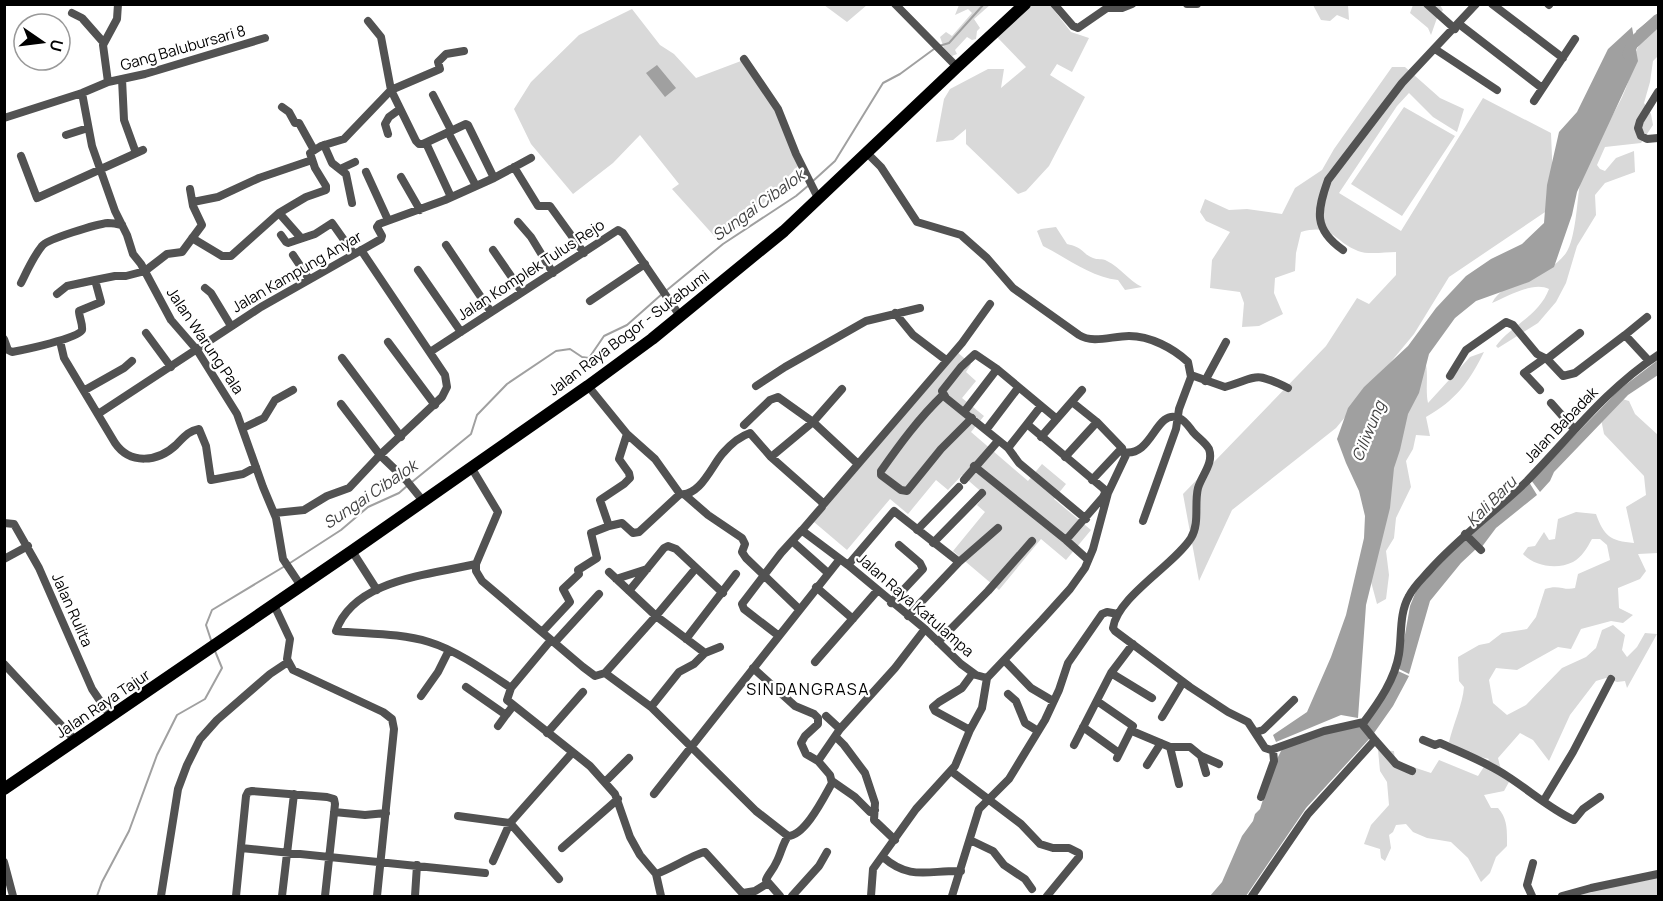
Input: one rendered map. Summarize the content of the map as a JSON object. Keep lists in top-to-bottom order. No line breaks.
{"streets":{"highway":["Jalan Raya Bogor - Sukabumi","Jalan Raya Tajur"],"street":["Gang Balubursari 8","Jalan Komplek Tulus Rejo","Jalan Kampung Anyar","Jalan Warung Pala","Jalan Babadak","Jalan Raya Katulampa","Jalan Rulita"]},"crossings":[["Gang Balubursari 8","Jalan Warung Pala"],["Jalan Komplek Tulus Rejo","Jalan Raya Bogor - Sukabumi"],["Jalan Kampung Anyar","Jalan Warung Pala"],["Jalan Raya Bogor - Sukabumi","Jalan Warung Pala"],["Jalan Raya Bogor - Sukabumi","Jalan Raya Tajur"],["Jalan Rulita","Jalan Raya Tajur"]],"districts":["SINDANGRASA"],"water":["Sungai Cibalok","Ciliwung","Kali Baru"],"north":"right"}
